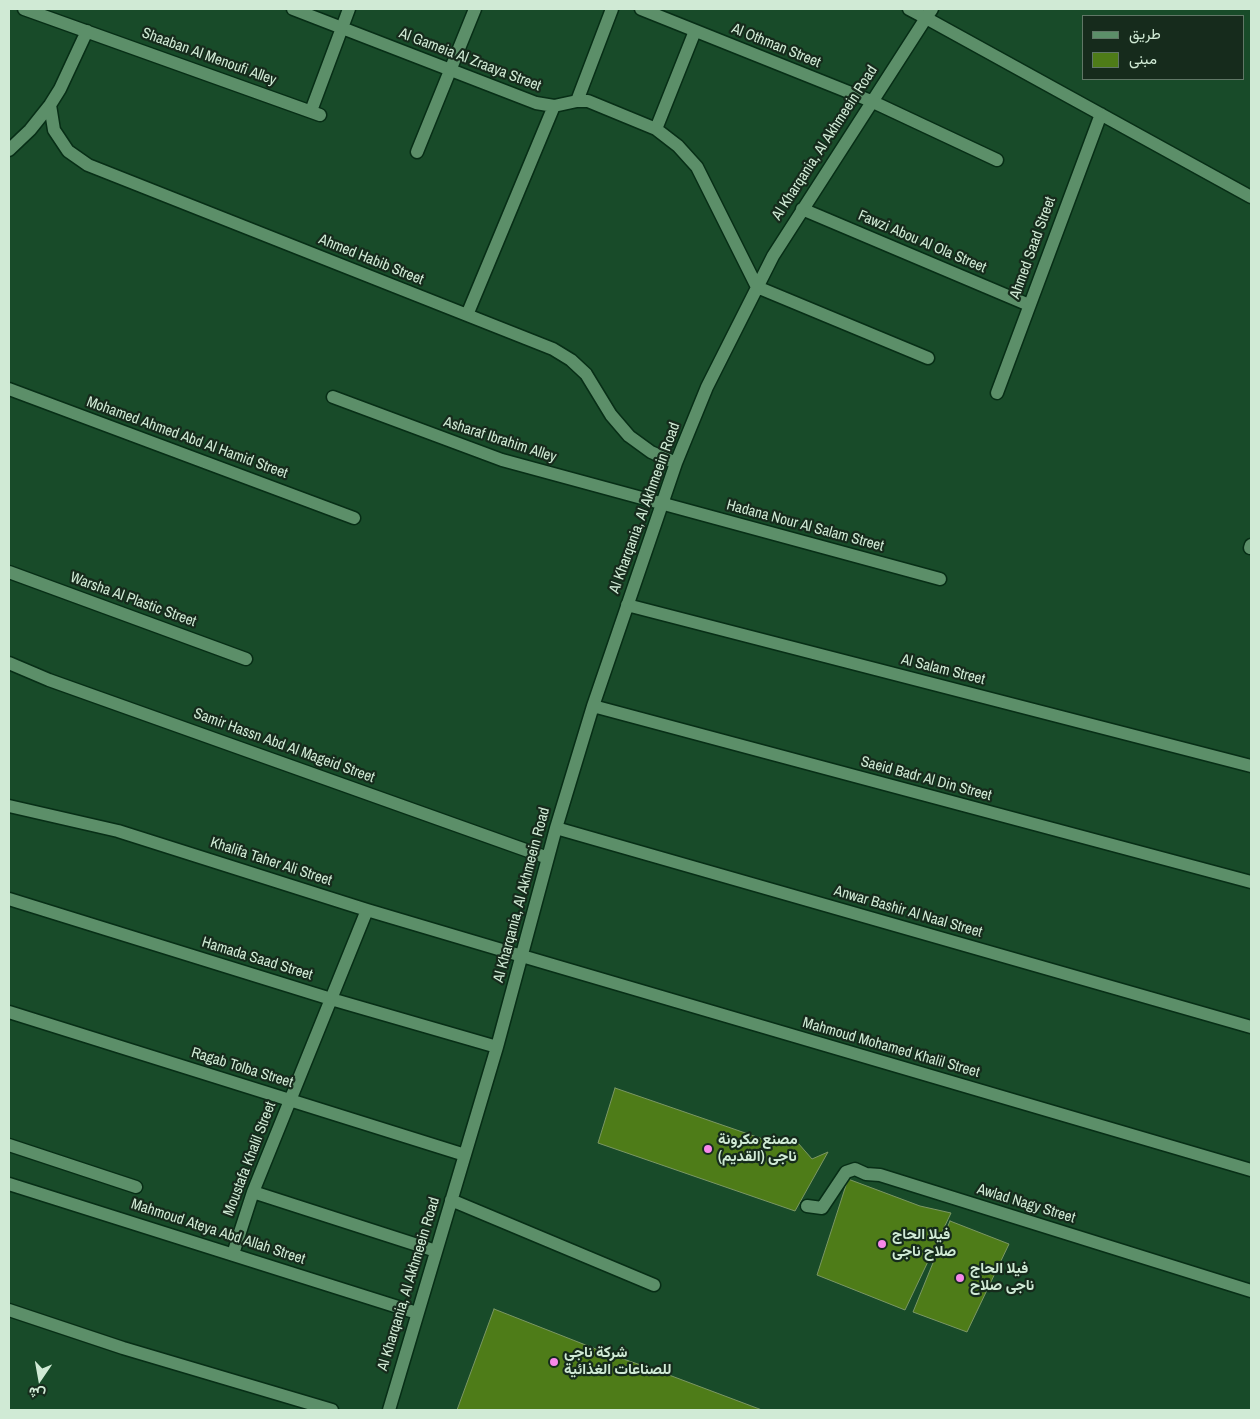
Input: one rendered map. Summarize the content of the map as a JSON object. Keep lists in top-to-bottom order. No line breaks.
{"streets":{"street":["Al Othman Street","Shaaban Al Menoufi Alley","Al Gameia Al Zraaya Street","Al Kharqania, Al Akhmeein Road","Fawzi Abou Al Ola Street","Ahmed Saad Street","Ahmed Habib Street","Mohamed Ahmed Abd Al Hamid Street","Asharaf Ibrahim Alley","Hadana Nour Al Salam Street","Warsha Al Plastic Street","Al Salam Street","Samir Hassn Abd Al Mageid Street","Saeid Badr Al Din Street","Khalifa Taher Ali Street","Anwar Bashir Al Naal Street","Hamada Saad Street","Mahmoud Mohamed Khalil Street","Ragab Tolba Street","Moustafa Khalil Street","Awlad Nagy Street","Mahmoud Ateya Abd Allah Street"]},"crossings":[["Al Othman Street","Al Kharqania, Al Akhmeein Road"],["Shaaban Al Menoufi Alley","Al Gameia Al Zraaya Street"],["Al Gameia Al Zraaya Street","Al Kharqania, Al Akhmeein Road"],["Al Kharqania, Al Akhmeein Road","Fawzi Abou Al Ola Street"],["Al Kharqania, Al Akhmeein Road","Ahmed Habib Street"],["Al Kharqania, Al Akhmeein Road","Asharaf Ibrahim Alley"],["Al Kharqania, Al Akhmeein Road","Hadana Nour Al Salam Street"],["Al Kharqania, Al Akhmeein Road","Al Salam Street"],["Al Kharqania, Al Akhmeein Road","Samir Hassn Abd Al Mageid Street"],["Al Kharqania, Al Akhmeein Road","Saeid Badr Al Din Street"],["Al Kharqania, Al Akhmeein Road","Khalifa Taher Ali Street"],["Al Kharqania, Al Akhmeein Road","Anwar Bashir Al Naal Street"],["Al Kharqania, Al Akhmeein Road","Hamada Saad Street"],["Al Kharqania, Al Akhmeein Road","Mahmoud Mohamed Khalil Street"],["Al Kharqania, Al Akhmeein Road","Ragab Tolba Street"],["Al Kharqania, Al Akhmeein Road","Mahmoud Ateya Abd Allah Street"],["Fawzi Abou Al Ola Street","Ahmed Saad Street"],["Asharaf Ibrahim Alley","Hadana Nour Al Salam Street"],["Khalifa Taher Ali Street","Mahmoud Mohamed Khalil Street"],["Khalifa Taher Ali Street","Moustafa Khalil Street"],["Hamada Saad Street","Moustafa Khalil Street"],["Ragab Tolba Street","Moustafa Khalil Street"],["Moustafa Khalil Street","Mahmoud Ateya Abd Allah Street"]],"places":["مصنع مكرونة ناجى (القديم)","فيلا الحاج صلاح ناجى","فيلا الحاج ناجى صلاح","شركة ناجى للصناعات الغذائية"],"legend":["طريق","مبنى"],"north":"bottom"}
